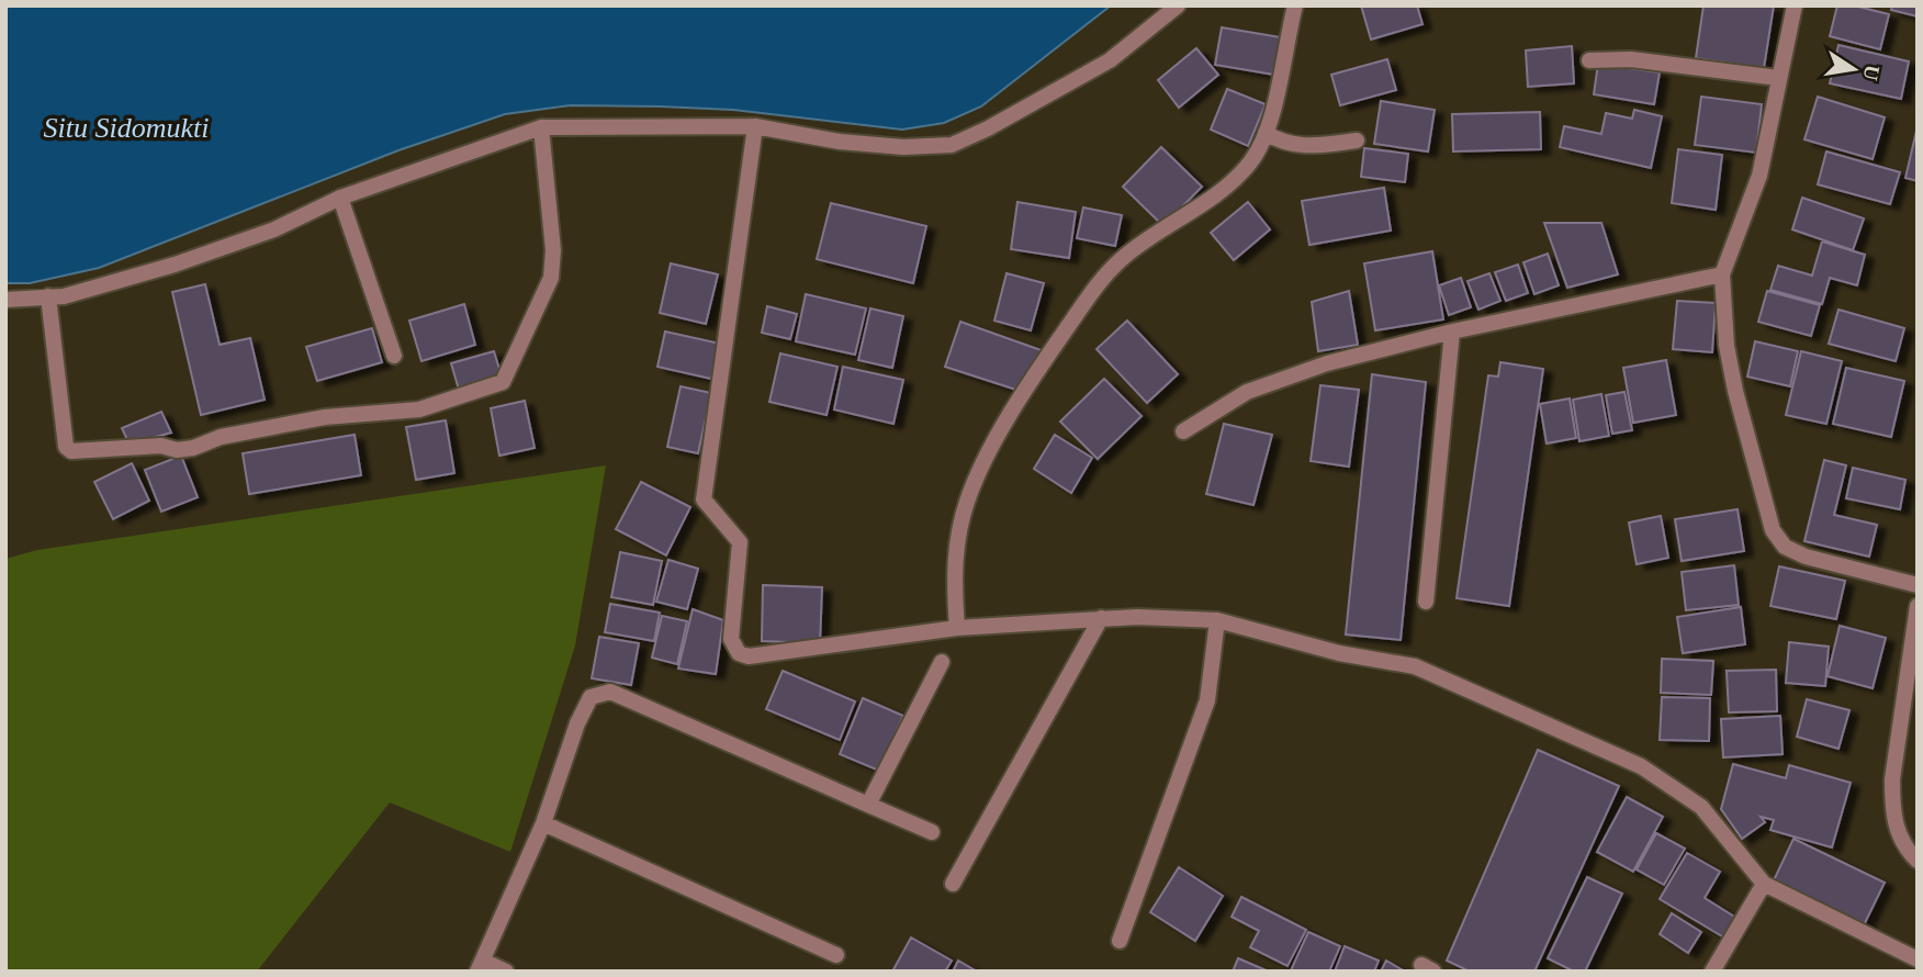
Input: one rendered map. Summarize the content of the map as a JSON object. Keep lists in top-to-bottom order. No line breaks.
{"water":["Situ Sidomukti"],"north":"right"}
